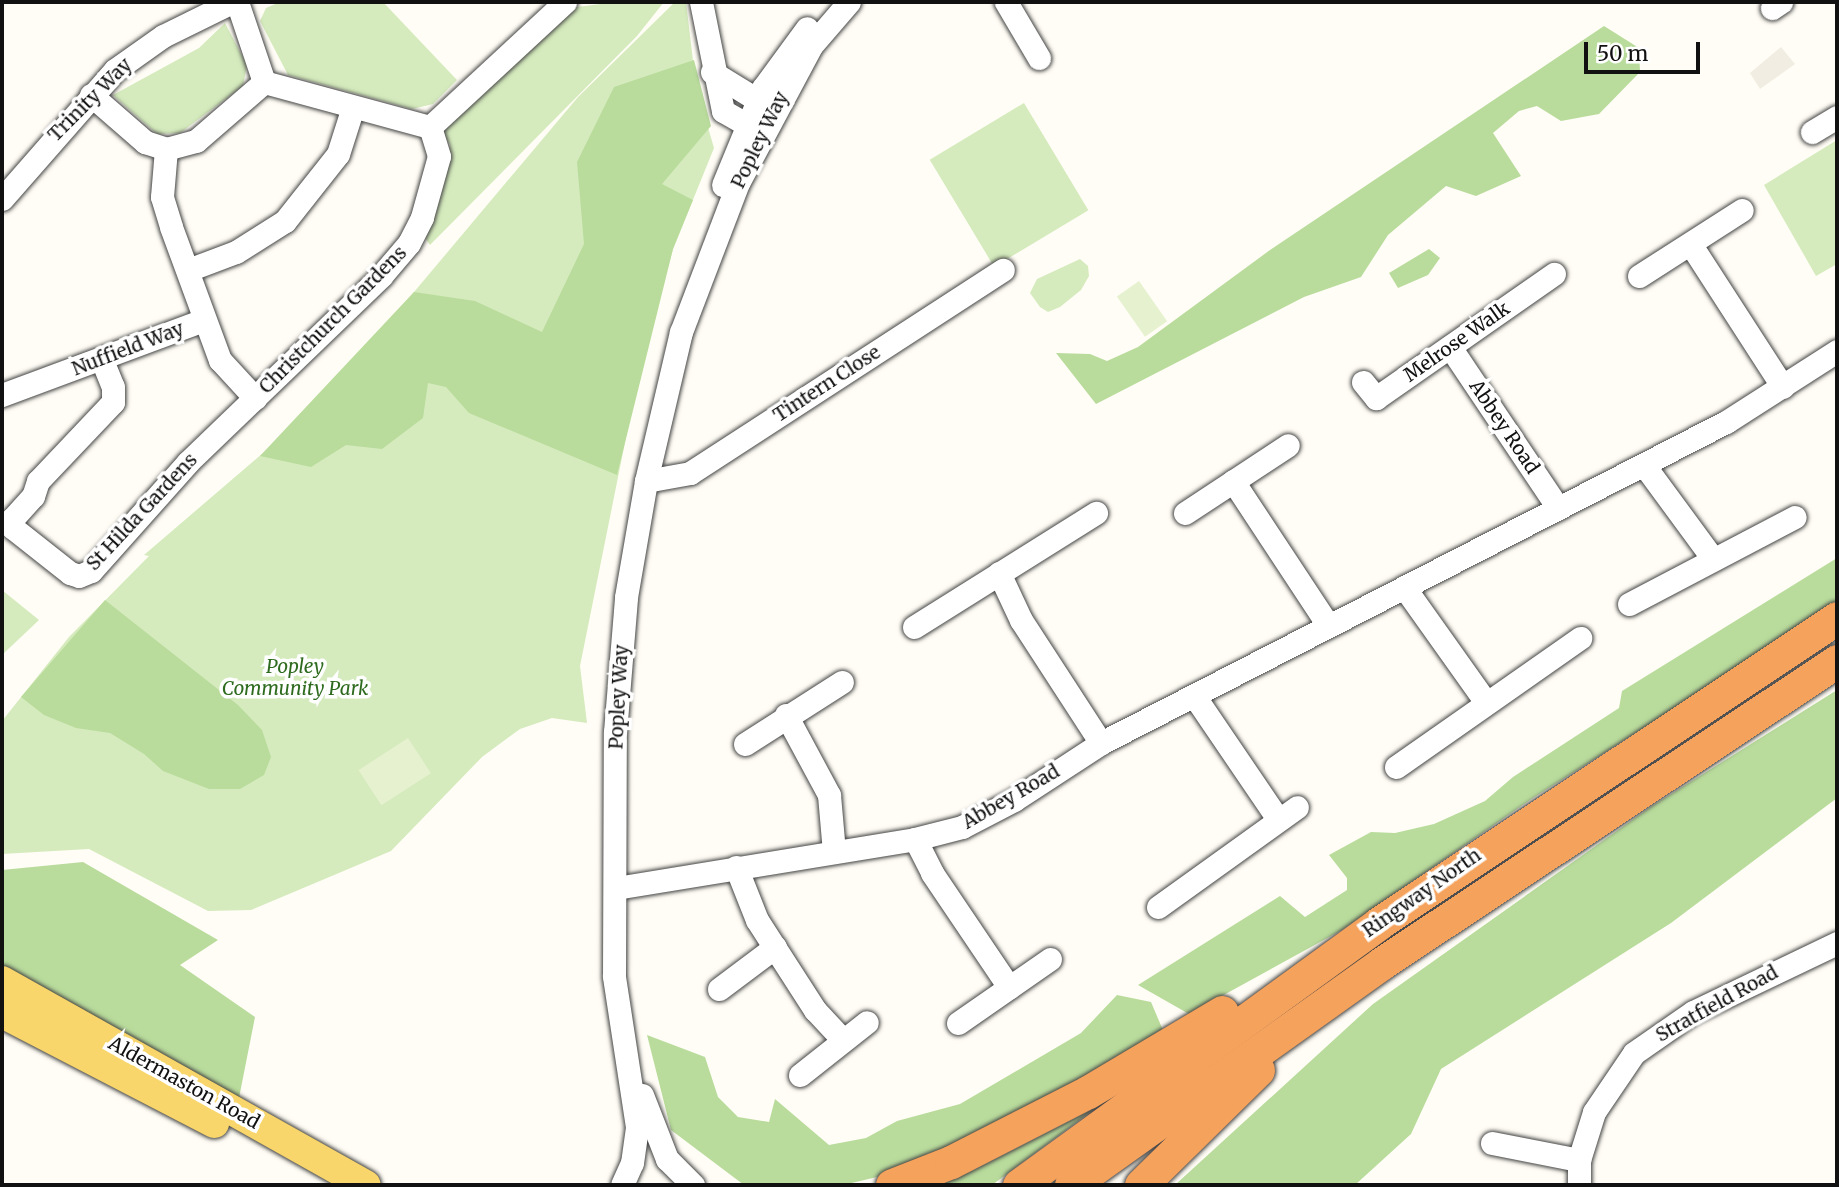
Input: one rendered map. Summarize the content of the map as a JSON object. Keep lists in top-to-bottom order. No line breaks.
{"streets":{"highway":["Ringway North"],"main road":["Aldermaston Road"],"street":["Trinity Way","Popley Way","Christchurch Gardens","Melrose Walk","Nuffield Way","Tintern Close","Abbey Road","St Hilda Gardens","Stratfield Road"]},"crossings":[["Popley Way","Tintern Close"],["Popley Way","Abbey Road"],["Christchurch Gardens","St Hilda Gardens"],["Melrose Walk","Abbey Road"],["Nuffield Way","St Hilda Gardens"]],"parks":["Popley Community Park"],"scale_bar":"50 m"}
